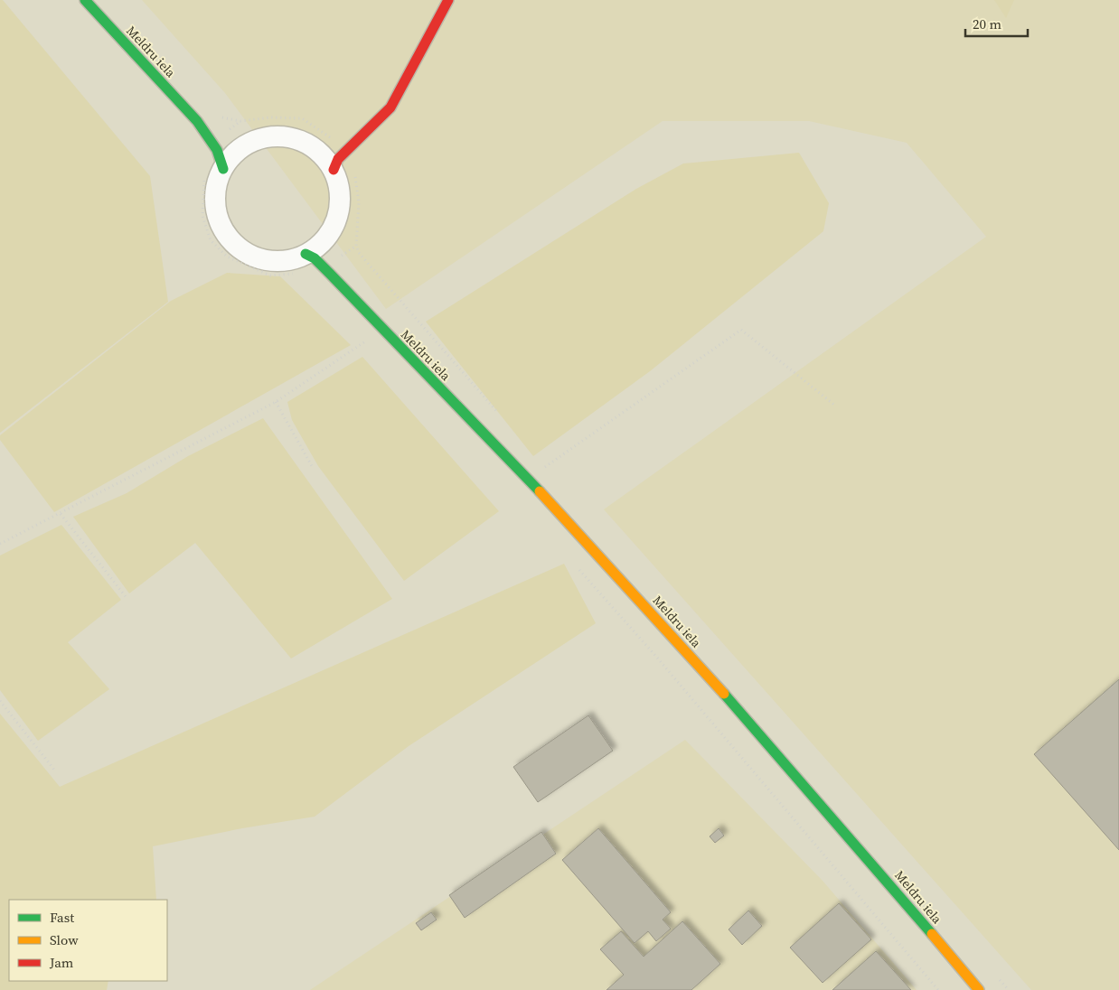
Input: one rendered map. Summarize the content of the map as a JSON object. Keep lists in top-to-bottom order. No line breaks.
{"streets":{"street":["Meldru iela"]},"legend":["Fast","Slow","Jam"],"scale_bar":"20 m"}
